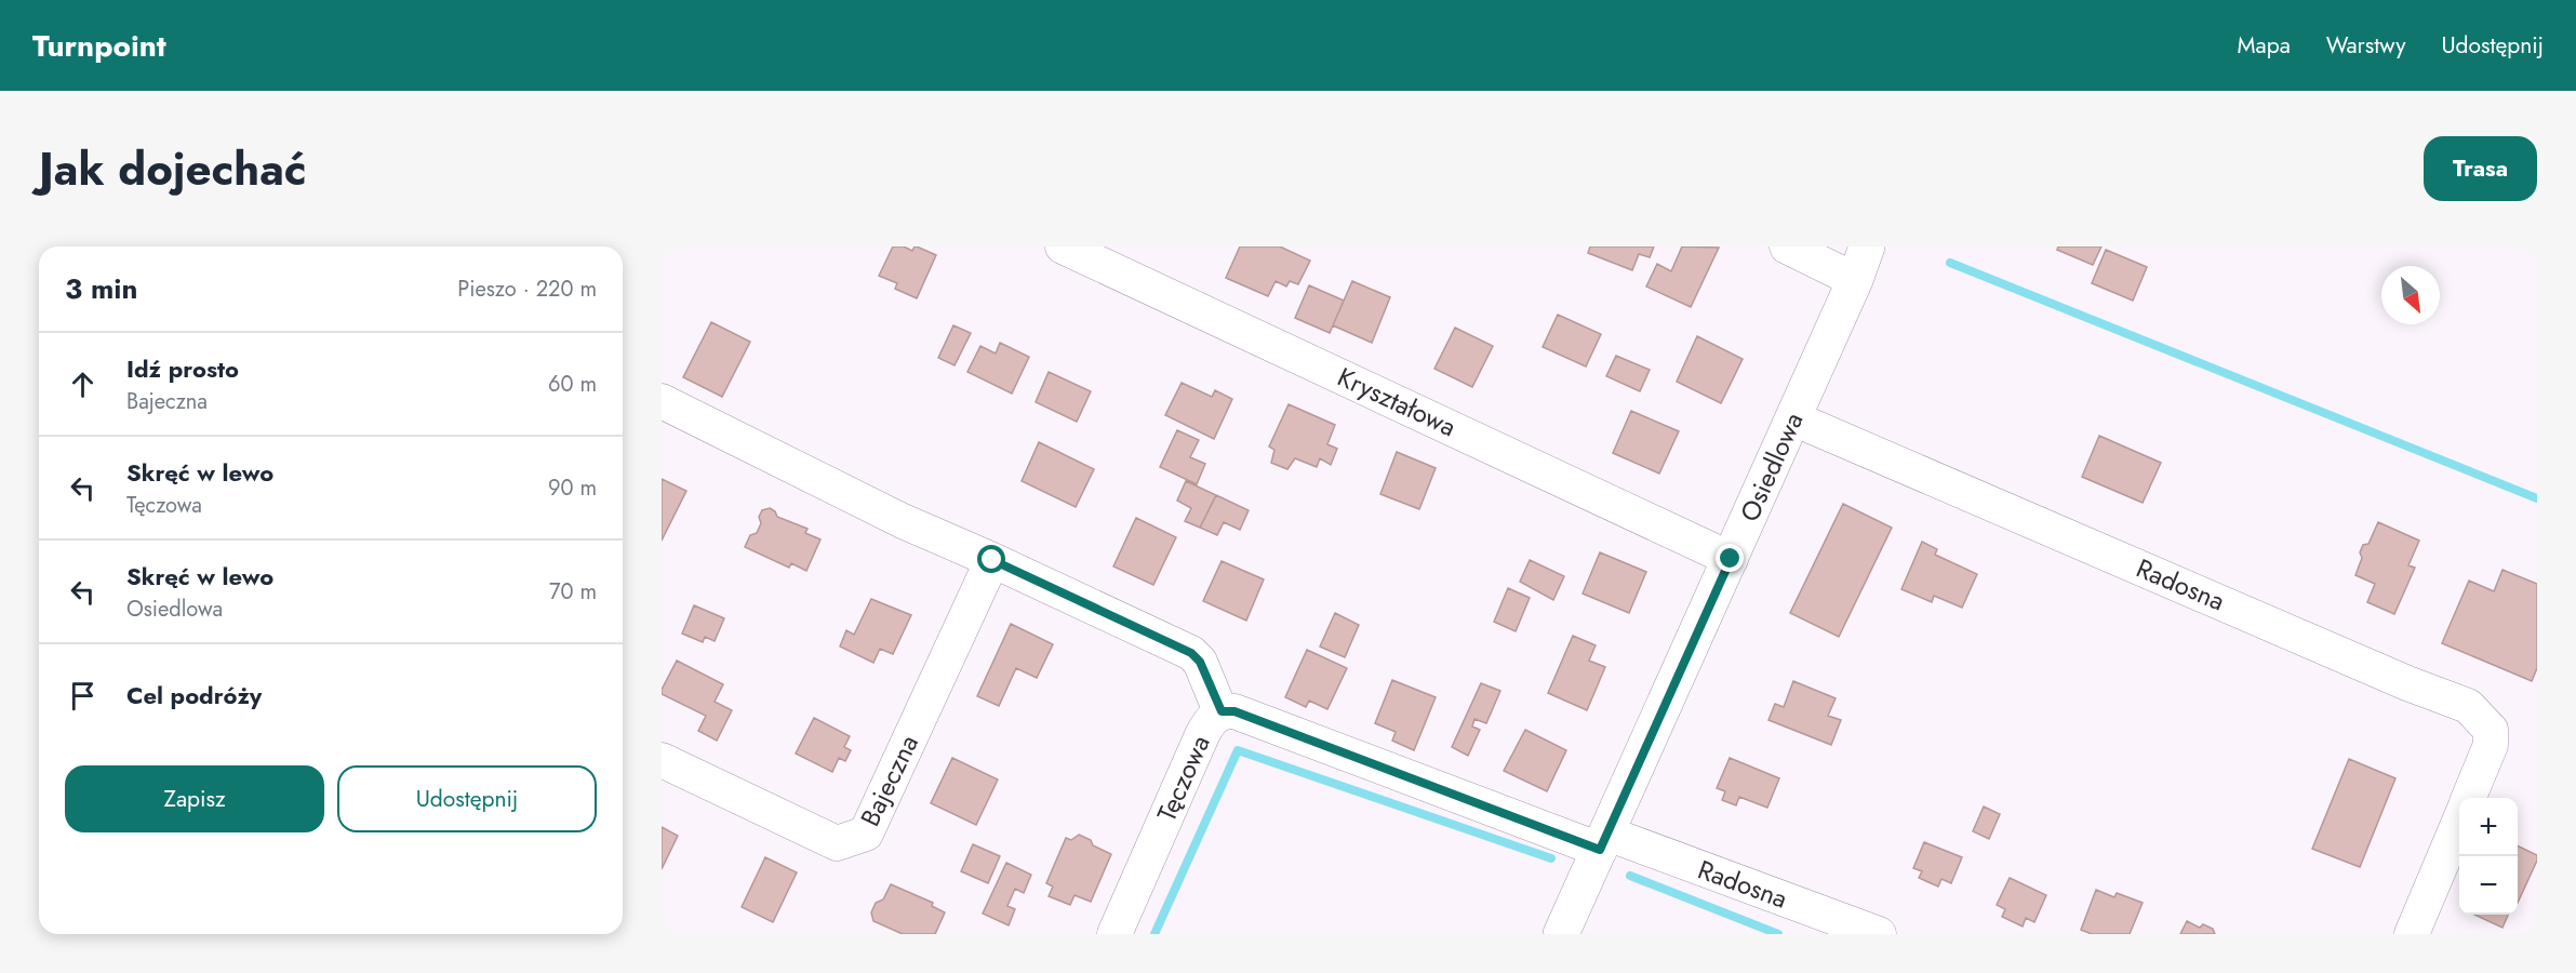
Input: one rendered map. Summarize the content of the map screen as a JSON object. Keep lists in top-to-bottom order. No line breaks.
{"streets":{"street":["Kryształowa","Osiedlowa","Radosna","Tęczowa","Bajeczna"]},"crossings":[["Kryształowa","Osiedlowa"],["Osiedlowa","Radosna"],["Osiedlowa","Tęczowa"],["Radosna","Tęczowa"]],"north":"bottom right","page":{"header":"Turnpoint","nav":["Mapa","Warstwy","Udostępnij"],"title":"Jak dojechać","buttons":["Trasa",["Zapisz","Udostępnij"]],"heading":["3 min","Pieszo · 220 m"],"list":[["Idź prosto","Bajeczna","60 m"],["Skręć w lewo","Tęczowa","90 m"],["Skręć w lewo","Osiedlowa","70 m"],"Cel podróży"],"map_buttons":["+","−"]}}
